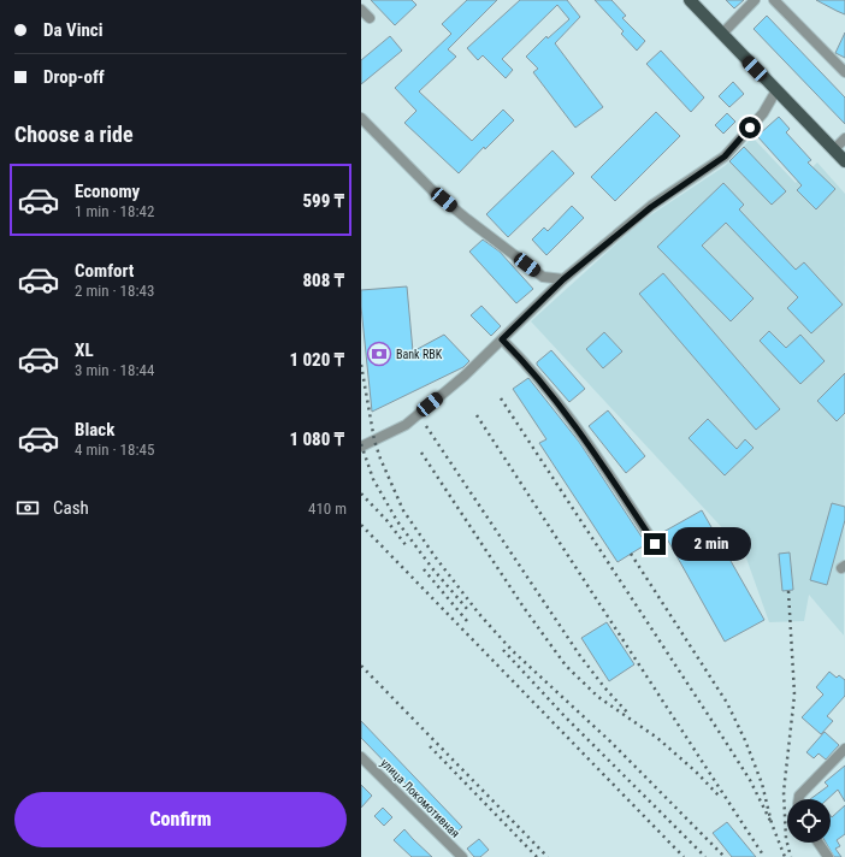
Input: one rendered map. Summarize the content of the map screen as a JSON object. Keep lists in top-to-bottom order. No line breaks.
{"streets":{"street":["улица Локомотивная"]},"places":{"bank":["Bank RBK"]},"page":{"banner":["Da Vinci","Drop-off"],"heading":"Choose a ride","list":[{"name":"Economy","note":"1 min · 18:42","value":"599 ₸"},{"name":"Comfort","note":"2 min · 18:43","value":"808 ₸"},{"name":"XL","note":"3 min · 18:44","value":"1 020 ₸"},{"name":"Black","note":"4 min · 18:45","value":"1 080 ₸"}],"pay":["Cash","410 m"],"bubble":"2 min","buttons":"Confirm"}}
